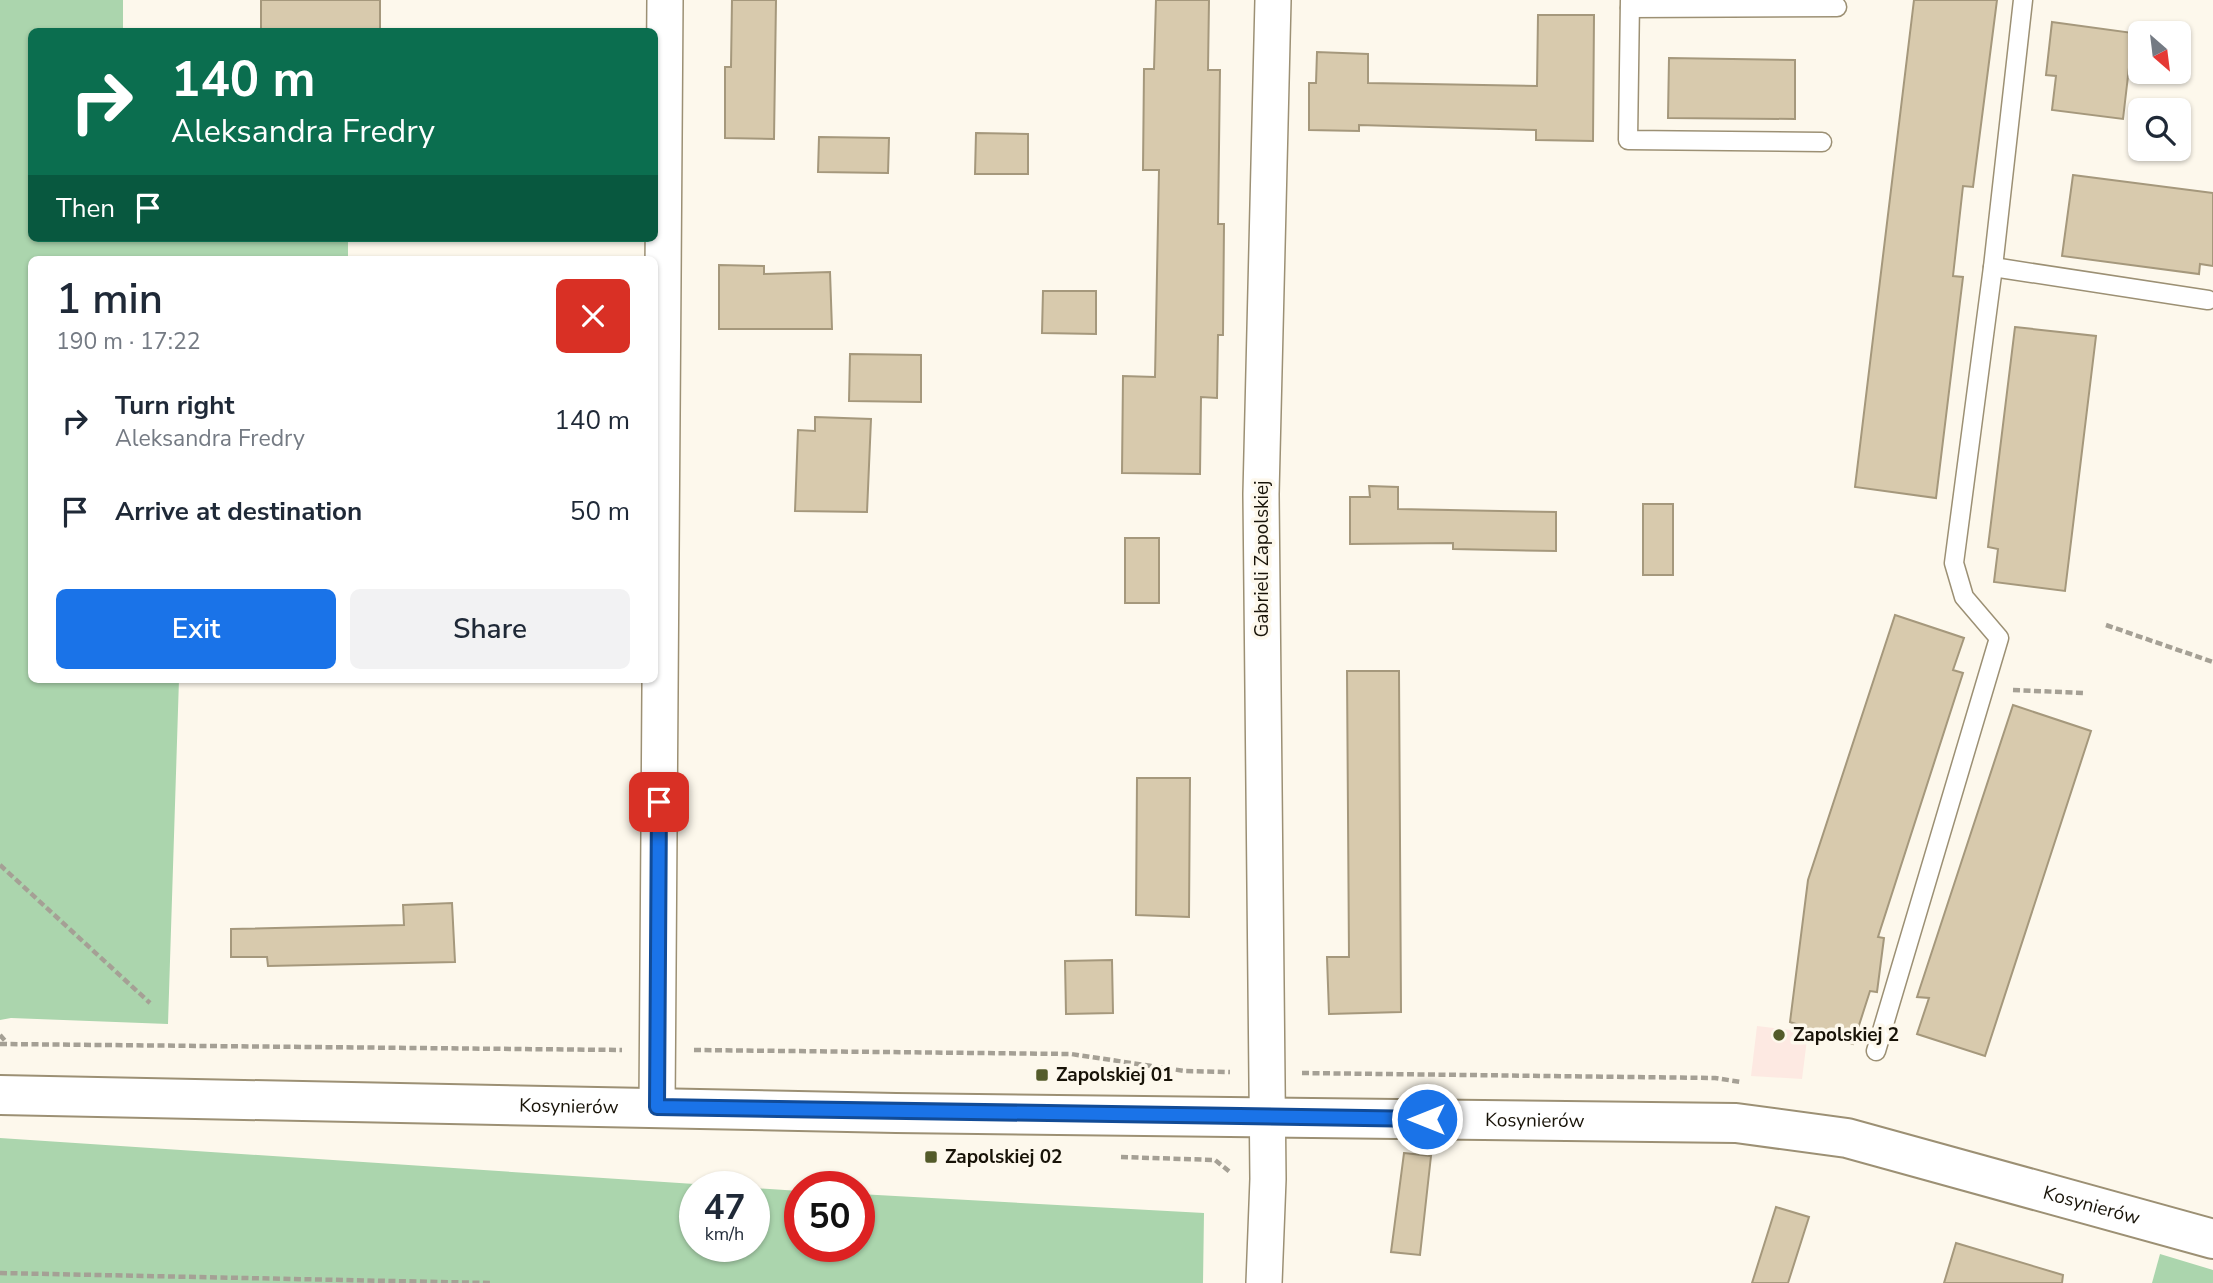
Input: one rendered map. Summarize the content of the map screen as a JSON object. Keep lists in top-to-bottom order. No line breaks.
{"streets":{"main road":["Kosynierów"],"street":["Gabrieli Zapolskiej"]},"crossings":[["Gabrieli Zapolskiej","Kosynierów"]],"places":{"other":["Zapolskiej 2"],"transit":["Zapolskiej 01","Zapolskiej 02"]},"north":"bottom right","page":{"turn":["140 m","Aleksandra Fredry"],"then":"Then","heading":["1 min","190 m · 17:22"],"list":[{"name":"Turn right","note":"Aleksandra Fredry","value":"140 m"},{"name":"Arrive at destination","value":"50 m"}],"buttons":["Exit","Share"],"speed":"47 km/h","limit":"50"}}
